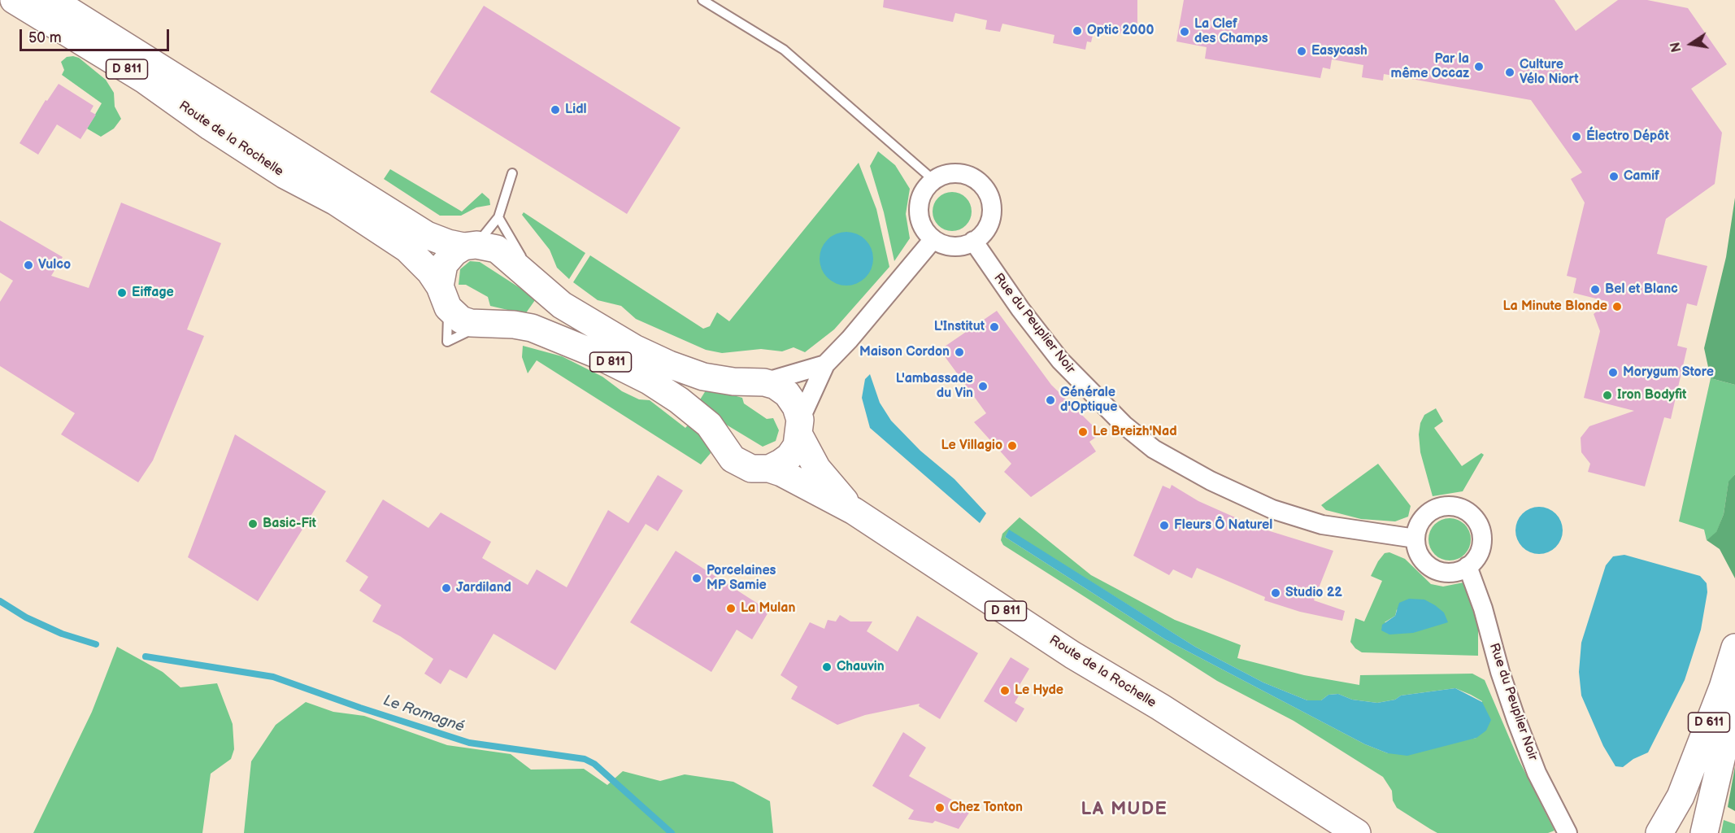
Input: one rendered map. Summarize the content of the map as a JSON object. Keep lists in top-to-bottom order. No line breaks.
{"streets":{"main road":["D 811","Route de la Rochelle","D 611"],"street":["Rue du Peuplier Noir"]},"districts":["LA MUDE"],"water":["Le Romagné"],"places":["Optic 2000","La Clef des Champs","Easycash","Par la même Occaz","Culture Vélo Niort","Lidl","Électro Dépôt","Camif","Vulco","Bel et Blanc","Eiffage","La Minute Blonde","L'Institut","Maison Cordon","Morygum Store","L'ambassade du Vin","Iron Bodyfit","Générale d'Optique","Le Breizh'Nad","Le Villagio","Basic-Fit","Fleurs Ô Naturel","Porcelaines MP Samie","Jardiland","Studio 22","La Mulan","Chauvin","Le Hyde","Chez Tonton"],"scale_bar":"50 m","north":"left"}
